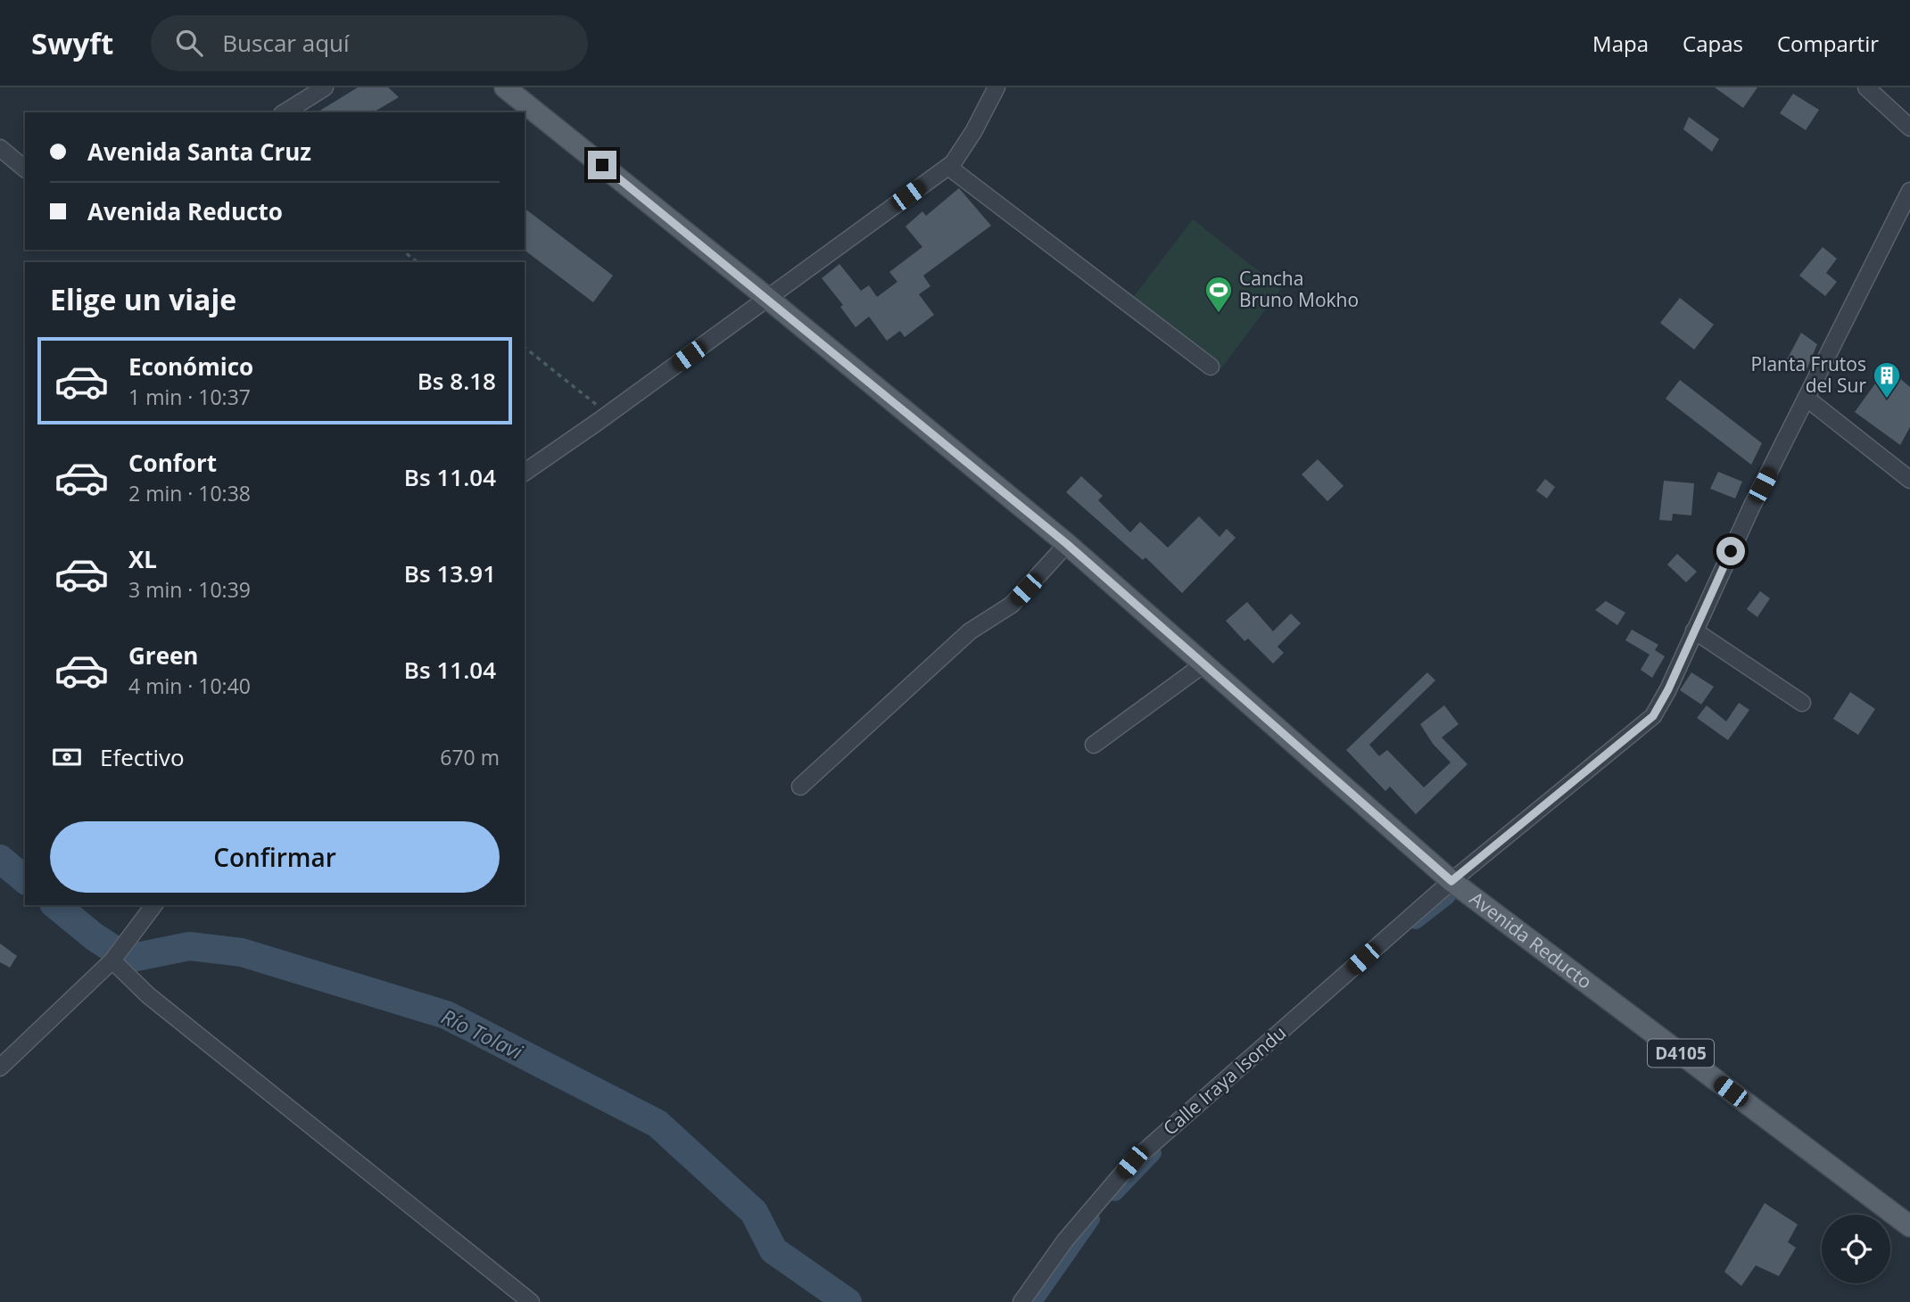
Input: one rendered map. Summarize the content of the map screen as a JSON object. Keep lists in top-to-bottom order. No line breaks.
{"streets":{"main road":["Avenida Reducto","D4105"],"street":["Calle Iraya Isondu"]},"crossings":[["Avenida Reducto","Calle Iraya Isondu"]],"water":["Río Tolavi"],"places":{"sports":["Cancha Bruno Mokho"],"building":["Planta Frutos del Sur"]},"page":{"header":"Swyft","search":"Buscar aquí","nav":["Mapa","Capas","Compartir"],"banner":["Avenida Santa Cruz","Avenida Reducto"],"heading":"Elige un viaje","list":[{"name":"Económico","note":"1 min · 10:37","value":"Bs 8.18"},{"name":"Confort","note":"2 min · 10:38","value":"Bs 11.04"},{"name":"XL","note":"3 min · 10:39","value":"Bs 13.91"},{"name":"Green","note":"4 min · 10:40","value":"Bs 11.04"}],"pay":["Efectivo","670 m"],"buttons":"Confirmar"}}
